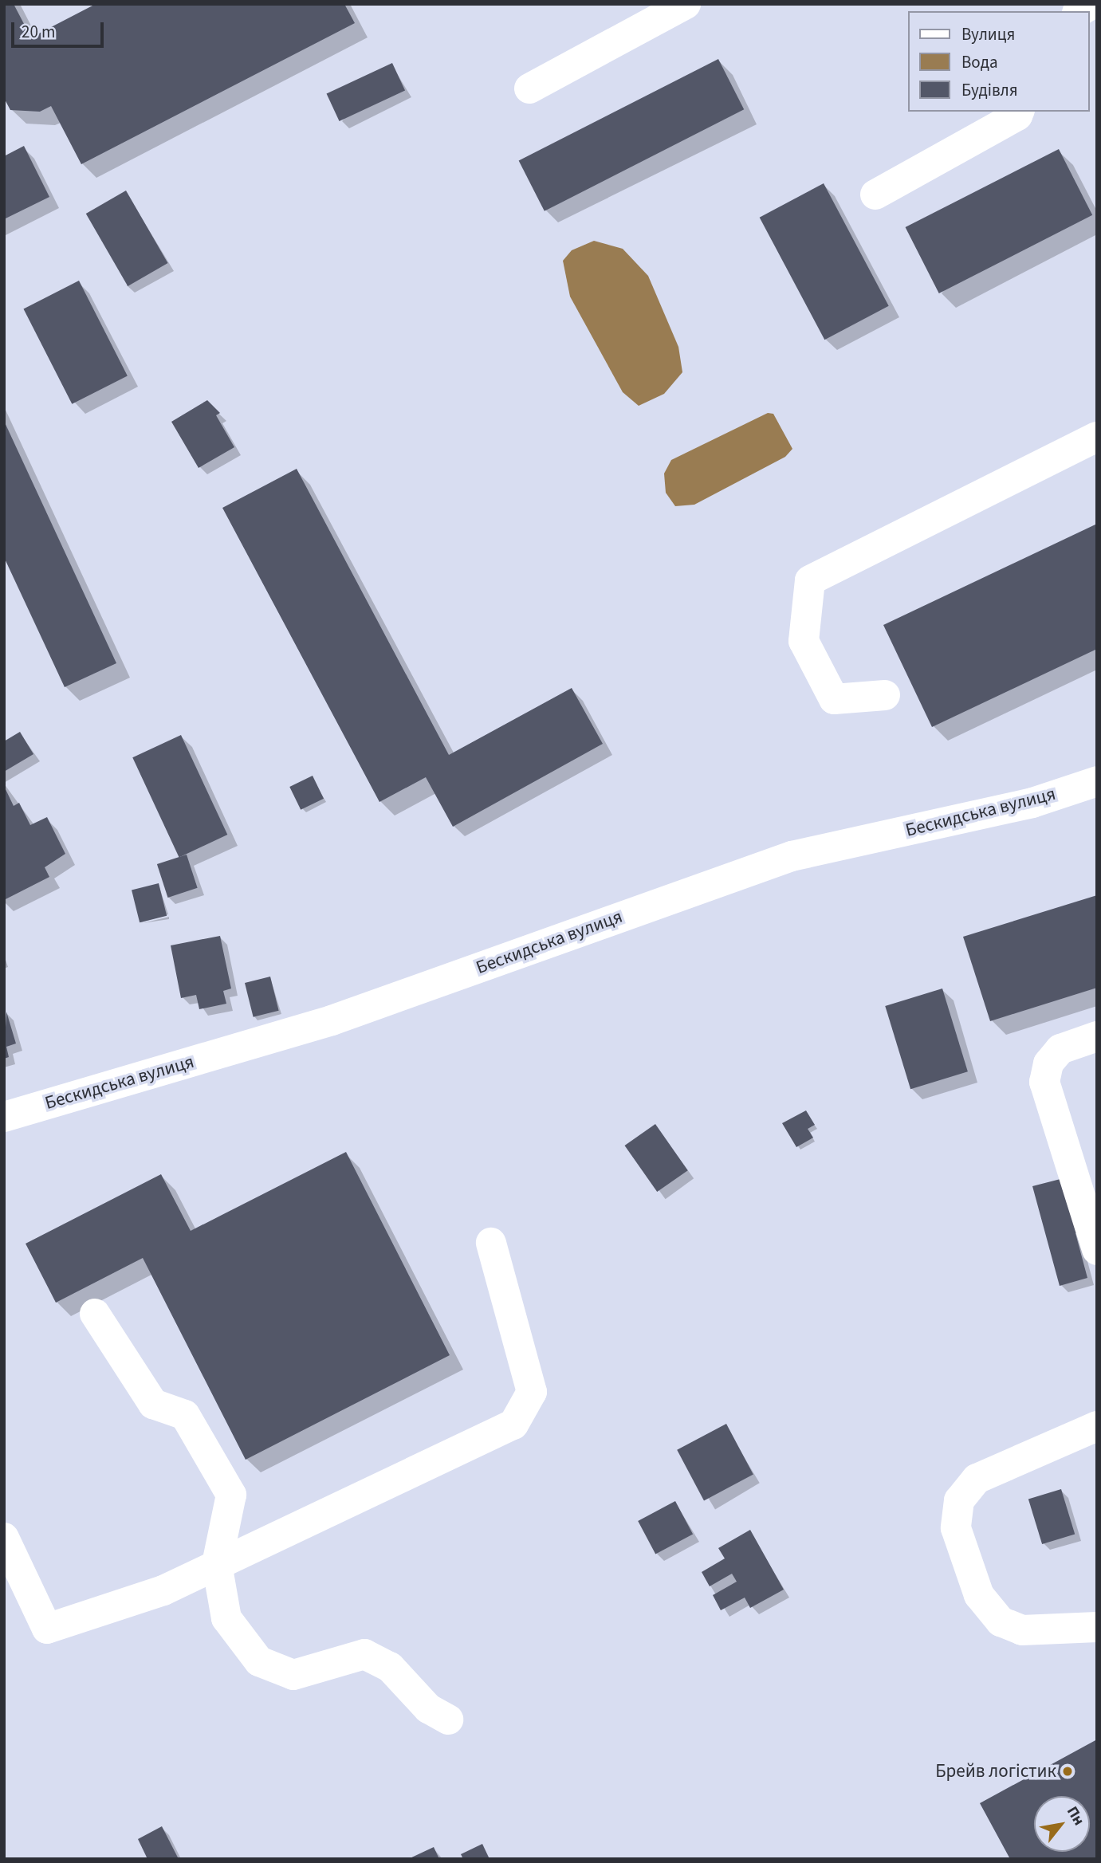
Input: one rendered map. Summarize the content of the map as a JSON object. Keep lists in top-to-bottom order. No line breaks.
{"streets":{"street":["Бескидська вулиця"]},"places":["Брейв логістик"],"legend":["Вулиця","Вода","Будівля"],"scale_bar":"20 m","north":"top right"}
